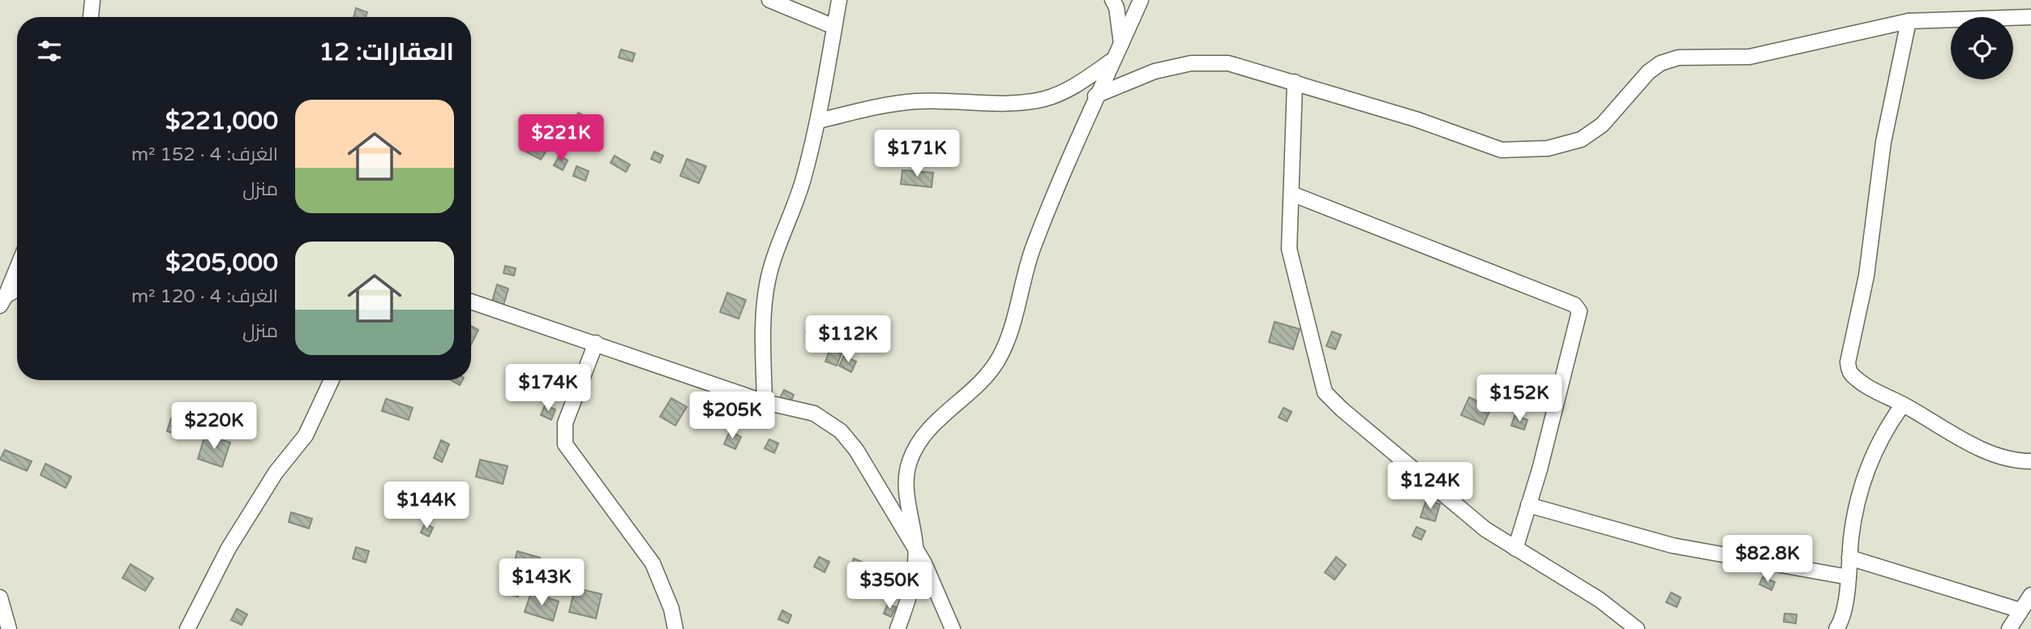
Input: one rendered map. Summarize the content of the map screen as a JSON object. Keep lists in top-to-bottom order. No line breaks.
{"page":{"heading":"العقارات: 12","list":[{"name":"$221,000","note":"الغرف: 4 · 152 m² · منزل"},{"name":"$205,000","note":"الغرف: 4 · 120 m² · منزل"}],"price":["$221K","$171K","$112K","$174K","$152K","$205K","$220K","$124K","$144K","$82.8K","$143K","$350K"]}}
